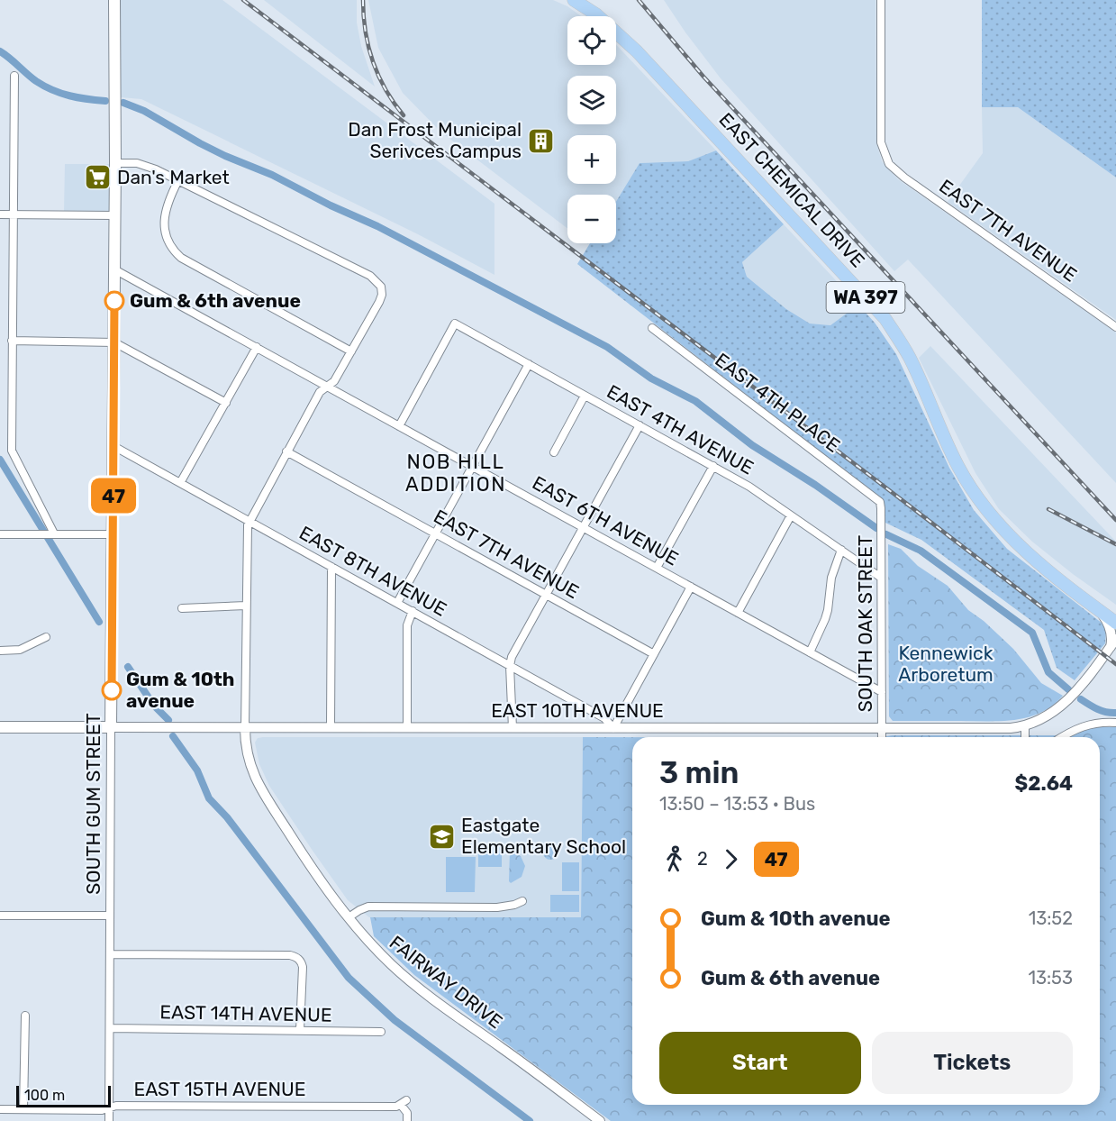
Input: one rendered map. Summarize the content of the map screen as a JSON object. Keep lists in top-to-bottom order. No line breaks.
{"streets":{"main road":["EAST CHEMICAL DRIVE","WA 397","EAST 10TH AVENUE","SOUTH GUM STREET"],"street":["EAST 7TH AVENUE","EAST 4TH PLACE","EAST 4TH AVENUE","EAST 6TH AVENUE","EAST 8TH AVENUE","SOUTH OAK STREET","FAIRWAY DRIVE","EAST 14TH AVENUE","EAST 15TH AVENUE"]},"crossings":[["EAST 4TH PLACE","SOUTH OAK STREET"],["EAST 4TH AVENUE","EAST 6TH AVENUE"],["EAST 4TH AVENUE","SOUTH OAK STREET"],["EAST 6TH AVENUE","SOUTH OAK STREET"],["EAST 6TH AVENUE","SOUTH GUM STREET"],["EAST 8TH AVENUE","EAST 10TH AVENUE"],["EAST 8TH AVENUE","SOUTH GUM STREET"],["SOUTH OAK STREET","EAST 10TH AVENUE"],["EAST 10TH AVENUE","SOUTH GUM STREET"],["EAST 10TH AVENUE","FAIRWAY DRIVE"],["SOUTH GUM STREET","EAST 14TH AVENUE"],["SOUTH GUM STREET","EAST 15TH AVENUE"]],"districts":["NOB HILL ADDITION"],"parks":["Kennewick Arboretum"],"places":{"building":["Dan Frost Municipal Serivces Campus"],"supermarket":["Dan's Market"],"other":["Gum & 6th avenue","Gum & 10th avenue"],"school or university":["Eastgate Elementary School"]},"lines":["bus line 47"],"scale_bar":"100 m","page":{"on_map":"47","map_buttons":["+","−"],"heading":["3 min","13:50 – 13:53 · Bus","$2.64"],"legs":["2","47"],"list":[{"name":"Gum & 10th avenue","value":"13:52"},{"name":"Gum & 6th avenue","value":"13:53"}],"buttons":["Start","Tickets"],"scale":"100 m"}}
